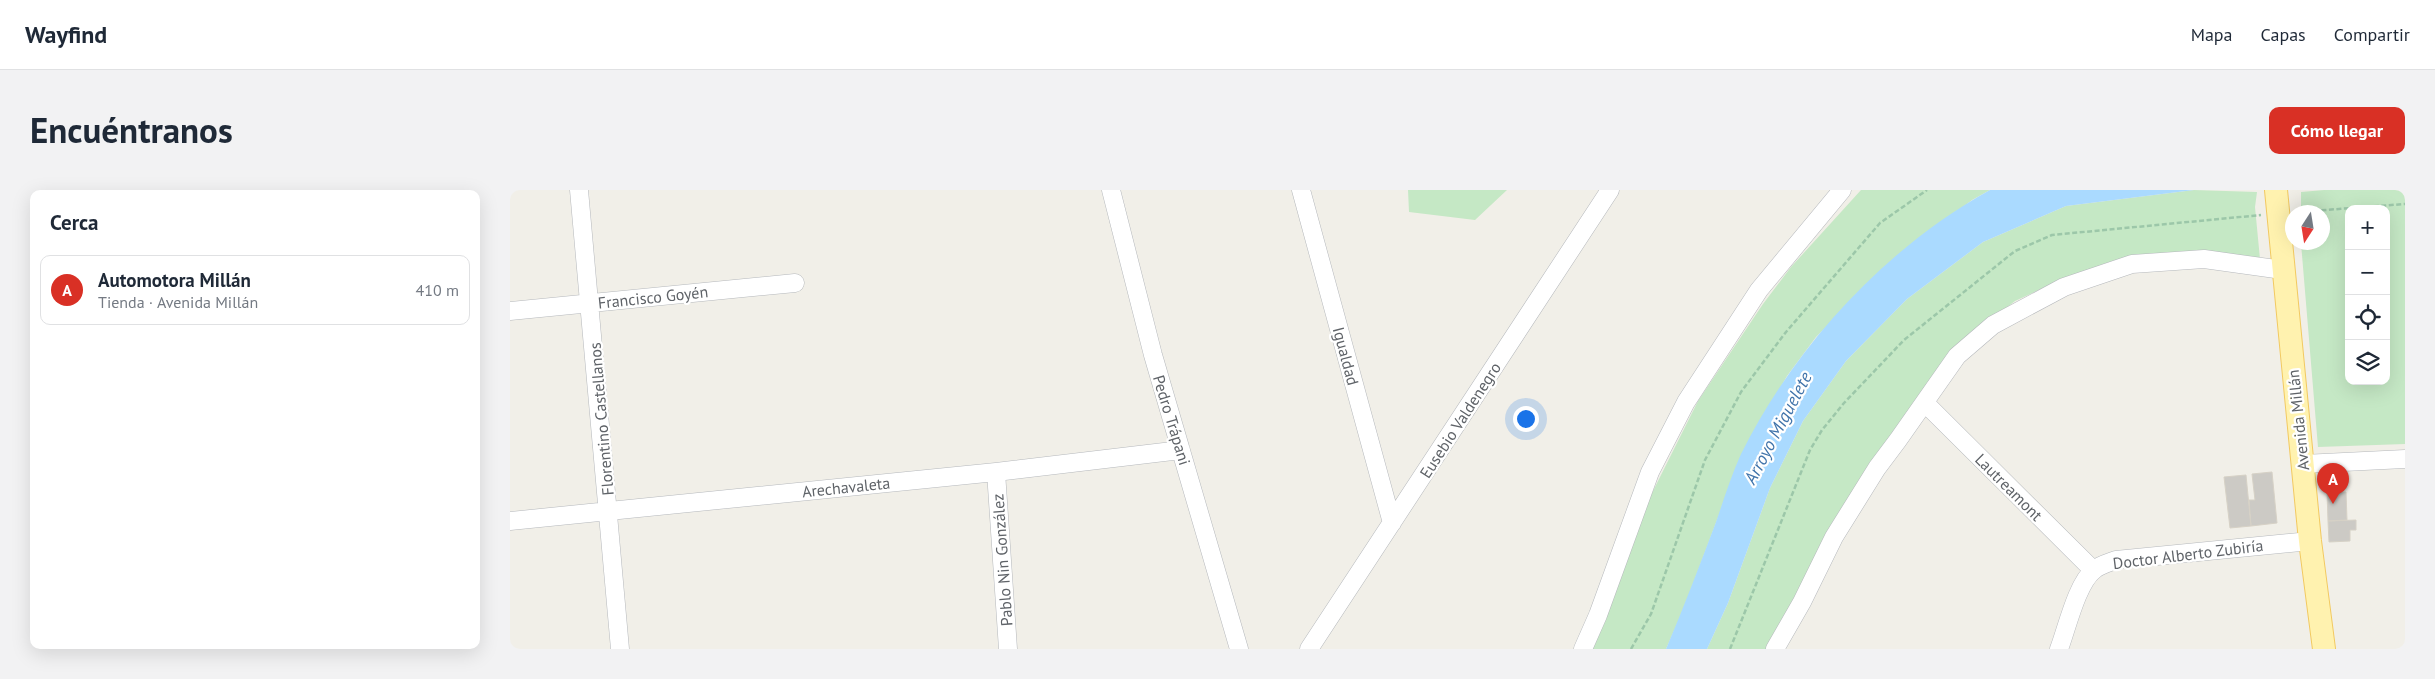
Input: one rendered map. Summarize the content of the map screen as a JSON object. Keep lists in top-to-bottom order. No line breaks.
{"streets":{"main road":["Avenida Millán"],"street":["Francisco Goyén","Igualdad","Florentino Castellanos","Pedro Trápani","Eusebio Valdenegro","Arechavaleta","Lautreamont","Doctor Alberto Zubiría","Pablo Nin González"]},"crossings":[["Francisco Goyén","Florentino Castellanos"],["Igualdad","Eusebio Valdenegro"],["Florentino Castellanos","Arechavaleta"],["Pedro Trápani","Arechavaleta"],["Avenida Millán","Doctor Alberto Zubiría"],["Arechavaleta","Pablo Nin González"],["Lautreamont","Doctor Alberto Zubiría"]],"water":["Arroyo Miguelete"],"north":"bottom","page":{"header":"Wayfind","nav":["Mapa","Capas","Compartir"],"title":"Encuéntranos","buttons":"Cómo llegar","heading":"Cerca","map_buttons":["+","−"],"list":[{"mark":"A","name":"Automotora Millán","note":"Tienda · Avenida Millán","value":"410 m"}],"pins":"A"}}
